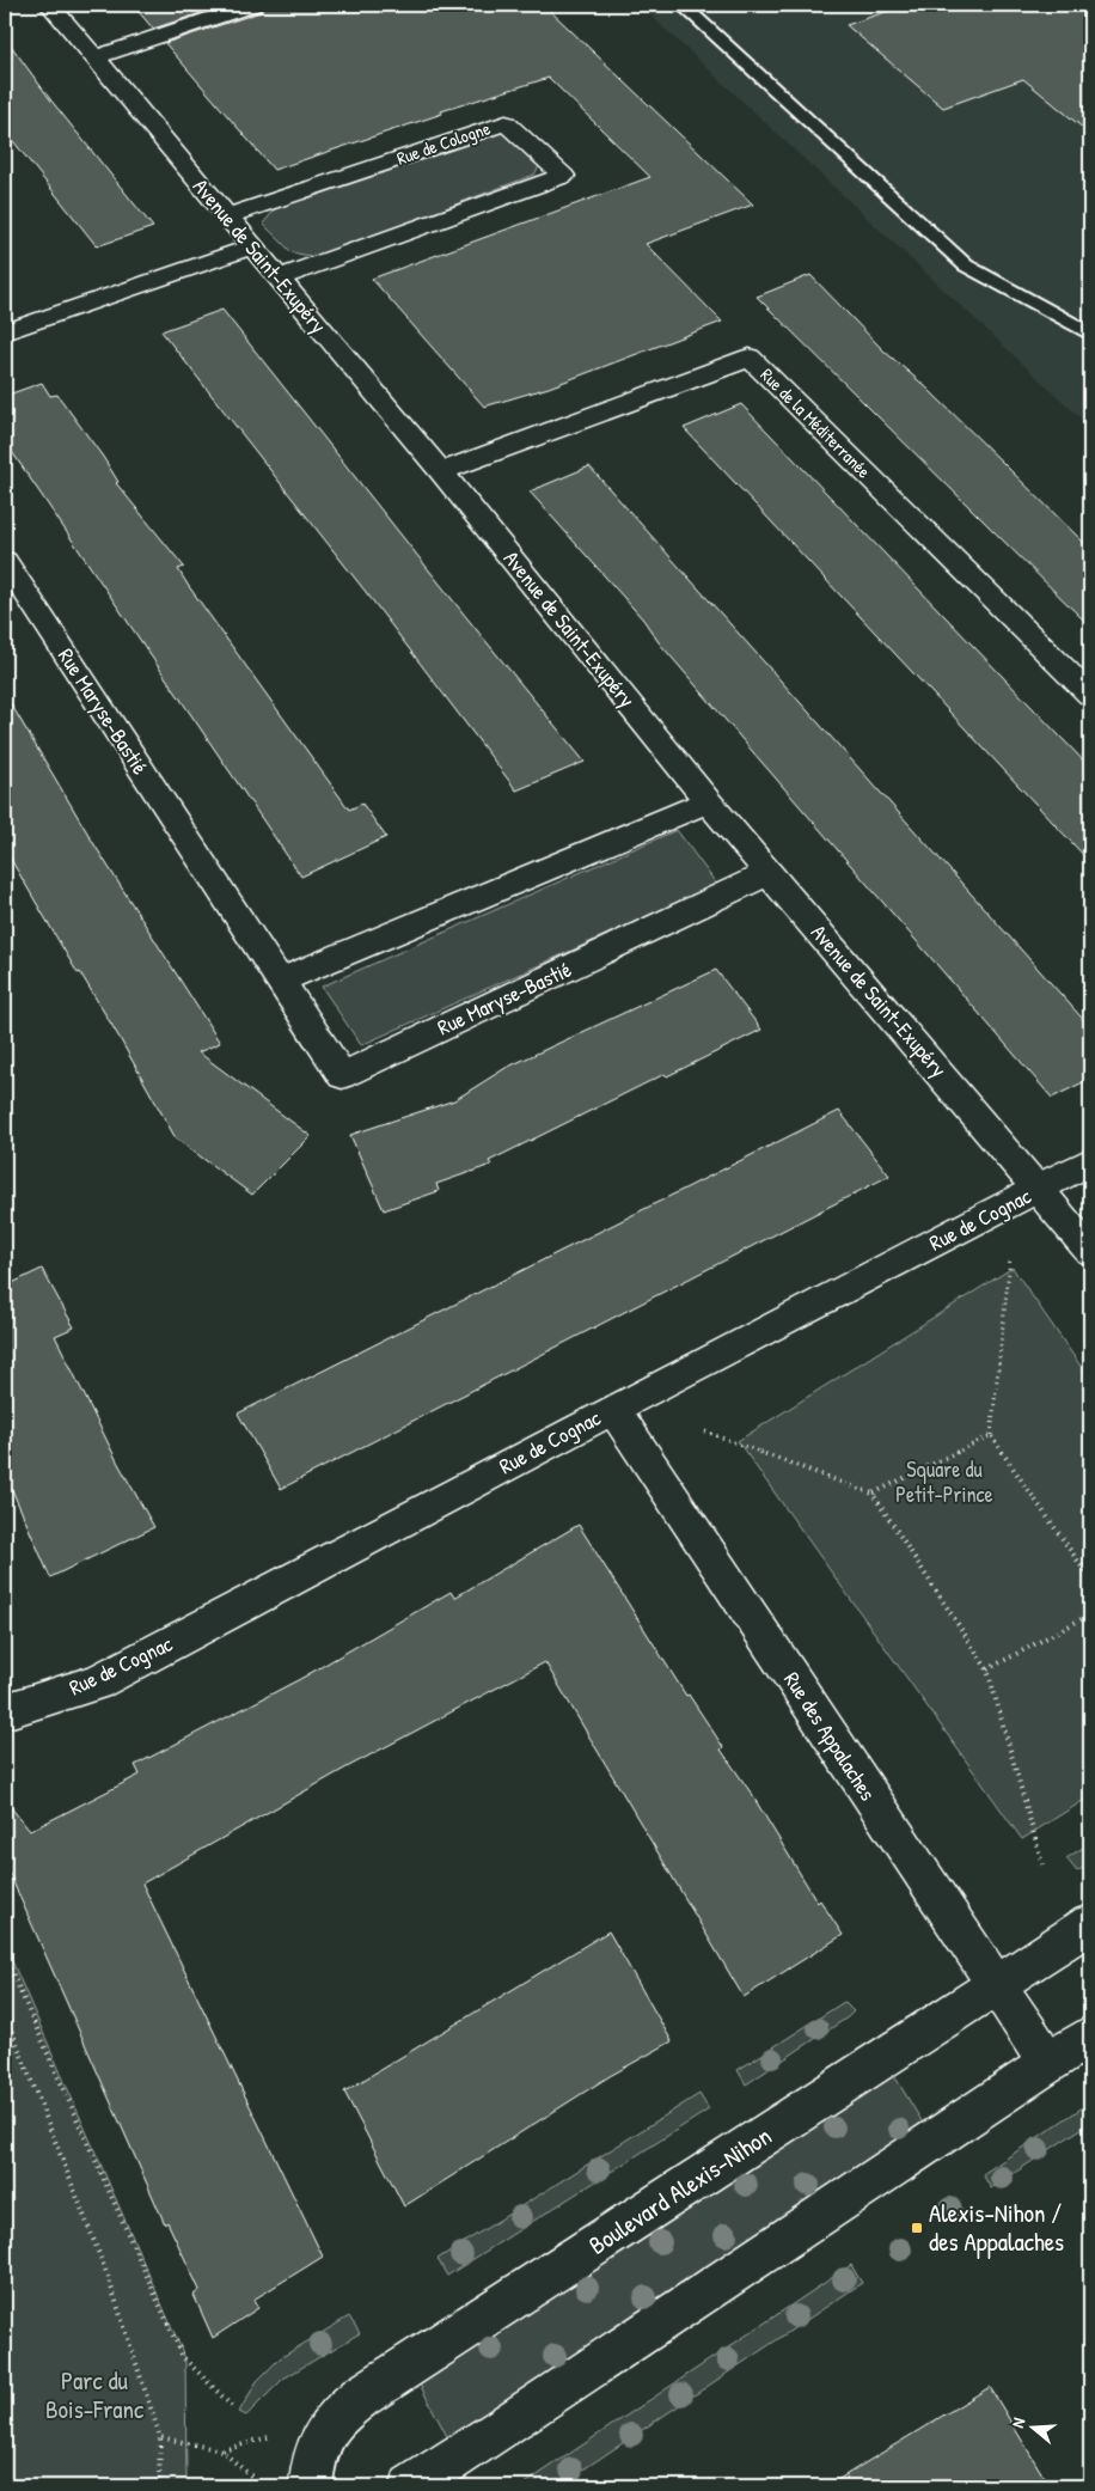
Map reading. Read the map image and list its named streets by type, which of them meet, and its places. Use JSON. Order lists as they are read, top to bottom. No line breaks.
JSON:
{"streets":{"street":["Rue de Cologne","Avenue de Saint-Exupéry","Rue de la Méditerranée","Rue Maryse-Bastié","Rue de Cognac","Rue des Appalaches","Boulevard Alexis-Nihon"]},"crossings":[["Rue de Cologne","Avenue de Saint-Exupéry"],["Avenue de Saint-Exupéry","Rue de la Méditerranée"],["Avenue de Saint-Exupéry","Rue Maryse-Bastié"],["Avenue de Saint-Exupéry","Rue de Cognac"],["Rue de Cognac","Rue des Appalaches"],["Rue des Appalaches","Boulevard Alexis-Nihon"]],"parks":["Square du Petit-Prince","Parc du Bois-Franc"],"places":{"transit":["Alexis-Nihon / des Appalaches"]},"north":"left"}
